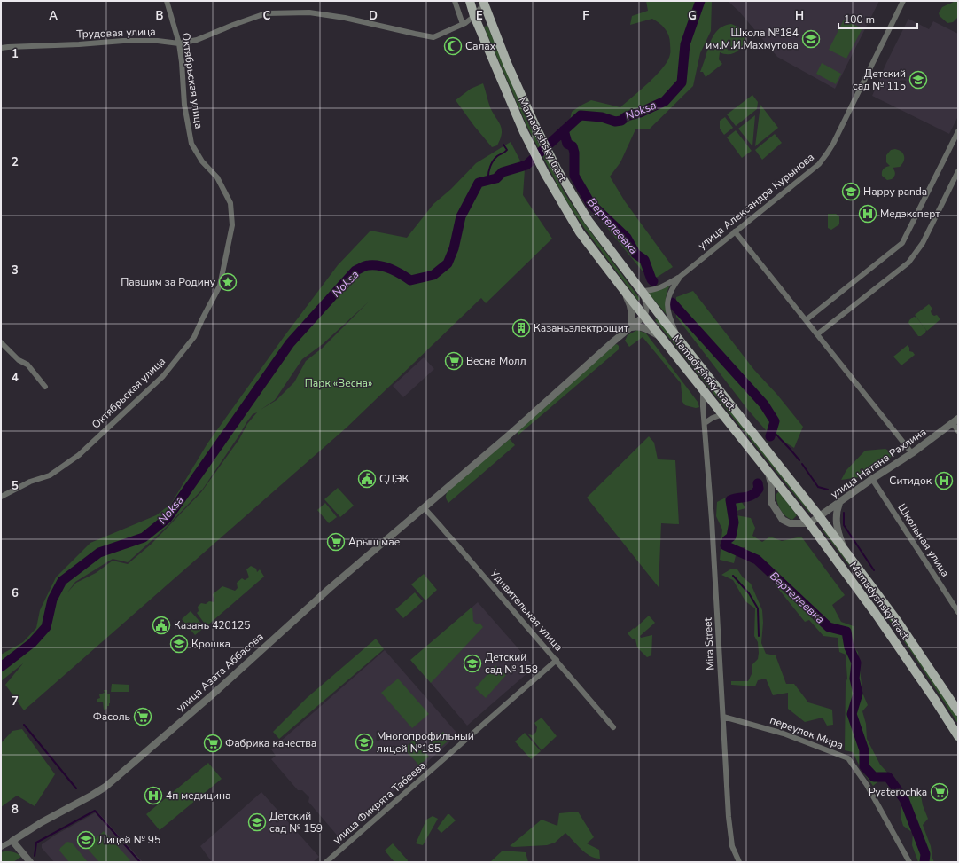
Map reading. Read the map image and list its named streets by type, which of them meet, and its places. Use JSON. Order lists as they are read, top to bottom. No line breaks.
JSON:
{"streets":{"main road":["Mamadyshsky tract"],"street":["Трудовая улица","Октябрьская улица","улица Александра Курынова","улица Натана Рахлина","Школьная улица","Удивительная улица","Mira Street","улица Азата Аббасова","переулок Мира","улица Фикрята Табеева"]},"crossings":[["Трудовая улица","Октябрьская улица"],["Трудовая улица","Mamadyshsky tract"],["Mamadyshsky tract","улица Александра Курынова"],["Mamadyshsky tract","улица Натана Рахлина"],["Mamadyshsky tract","Mira Street"],["Mamadyshsky tract","улица Азата Аббасова"],["улица Натана Рахлина","Школьная улица"],["Удивительная улица","улица Азата Аббасова"],["Удивительная улица","улица Фикрята Табеева"],["Mira Street","переулок Мира"]],"water":["Noksa","Вертелеевка"],"parks":["Парк «Весна»"],"places":{"school or university":["Школа №184 им.М.И.Махмутова","Детский сад № 115","Happy panda","Крошка","Детский сад № 158","Многопрофильный лицей №185","Детский сад № 159","Лицей № 95"],"mosque":["Салах"],"hospital":["Медэксперт","Ситидок","4п медицина"],"place":["Павшим за Родину"],"building":["Казаньэлектрощит"],"supermarket":["Весна Молл","Арыш мае","Фасоль","Фабрика качества","Pyaterochka"],"public building":["СДЭК","Казань 420125"]},"scale_bar":"100 m","grid":{"columns":["A","B","C","D","E","F","G","H"],"rows":["1","2","3","4","5","6","7","8"]}}
